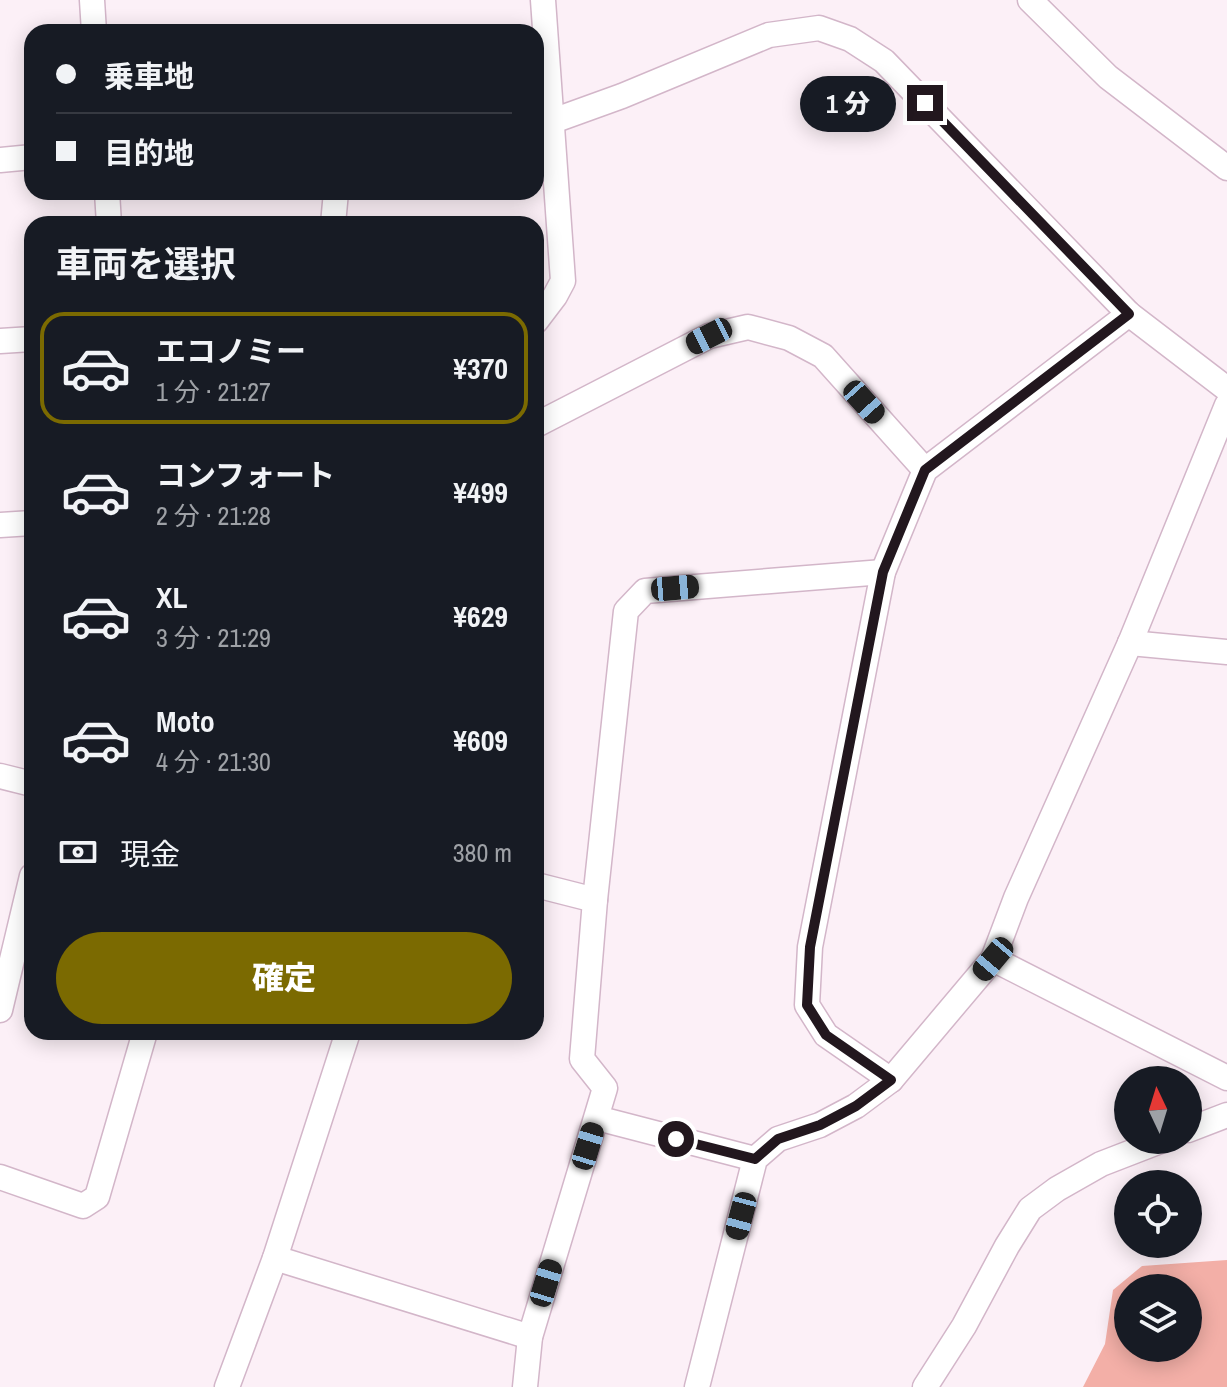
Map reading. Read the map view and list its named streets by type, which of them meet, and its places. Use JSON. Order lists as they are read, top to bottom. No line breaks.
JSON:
{"north":"top","page":{"banner":["乗車地","目的地"],"bubble":"1 分","heading":"車両を選択","list":[{"name":"エコノミー","note":"1 分 · 21:27","value":"¥370"},{"name":"コンフォート","note":"2 分 · 21:28","value":"¥499"},{"name":"XL","note":"3 分 · 21:29","value":"¥629"},{"name":"Moto","note":"4 分 · 21:30","value":"¥609"}],"pay":["現金","380 m"],"buttons":"確定"}}
